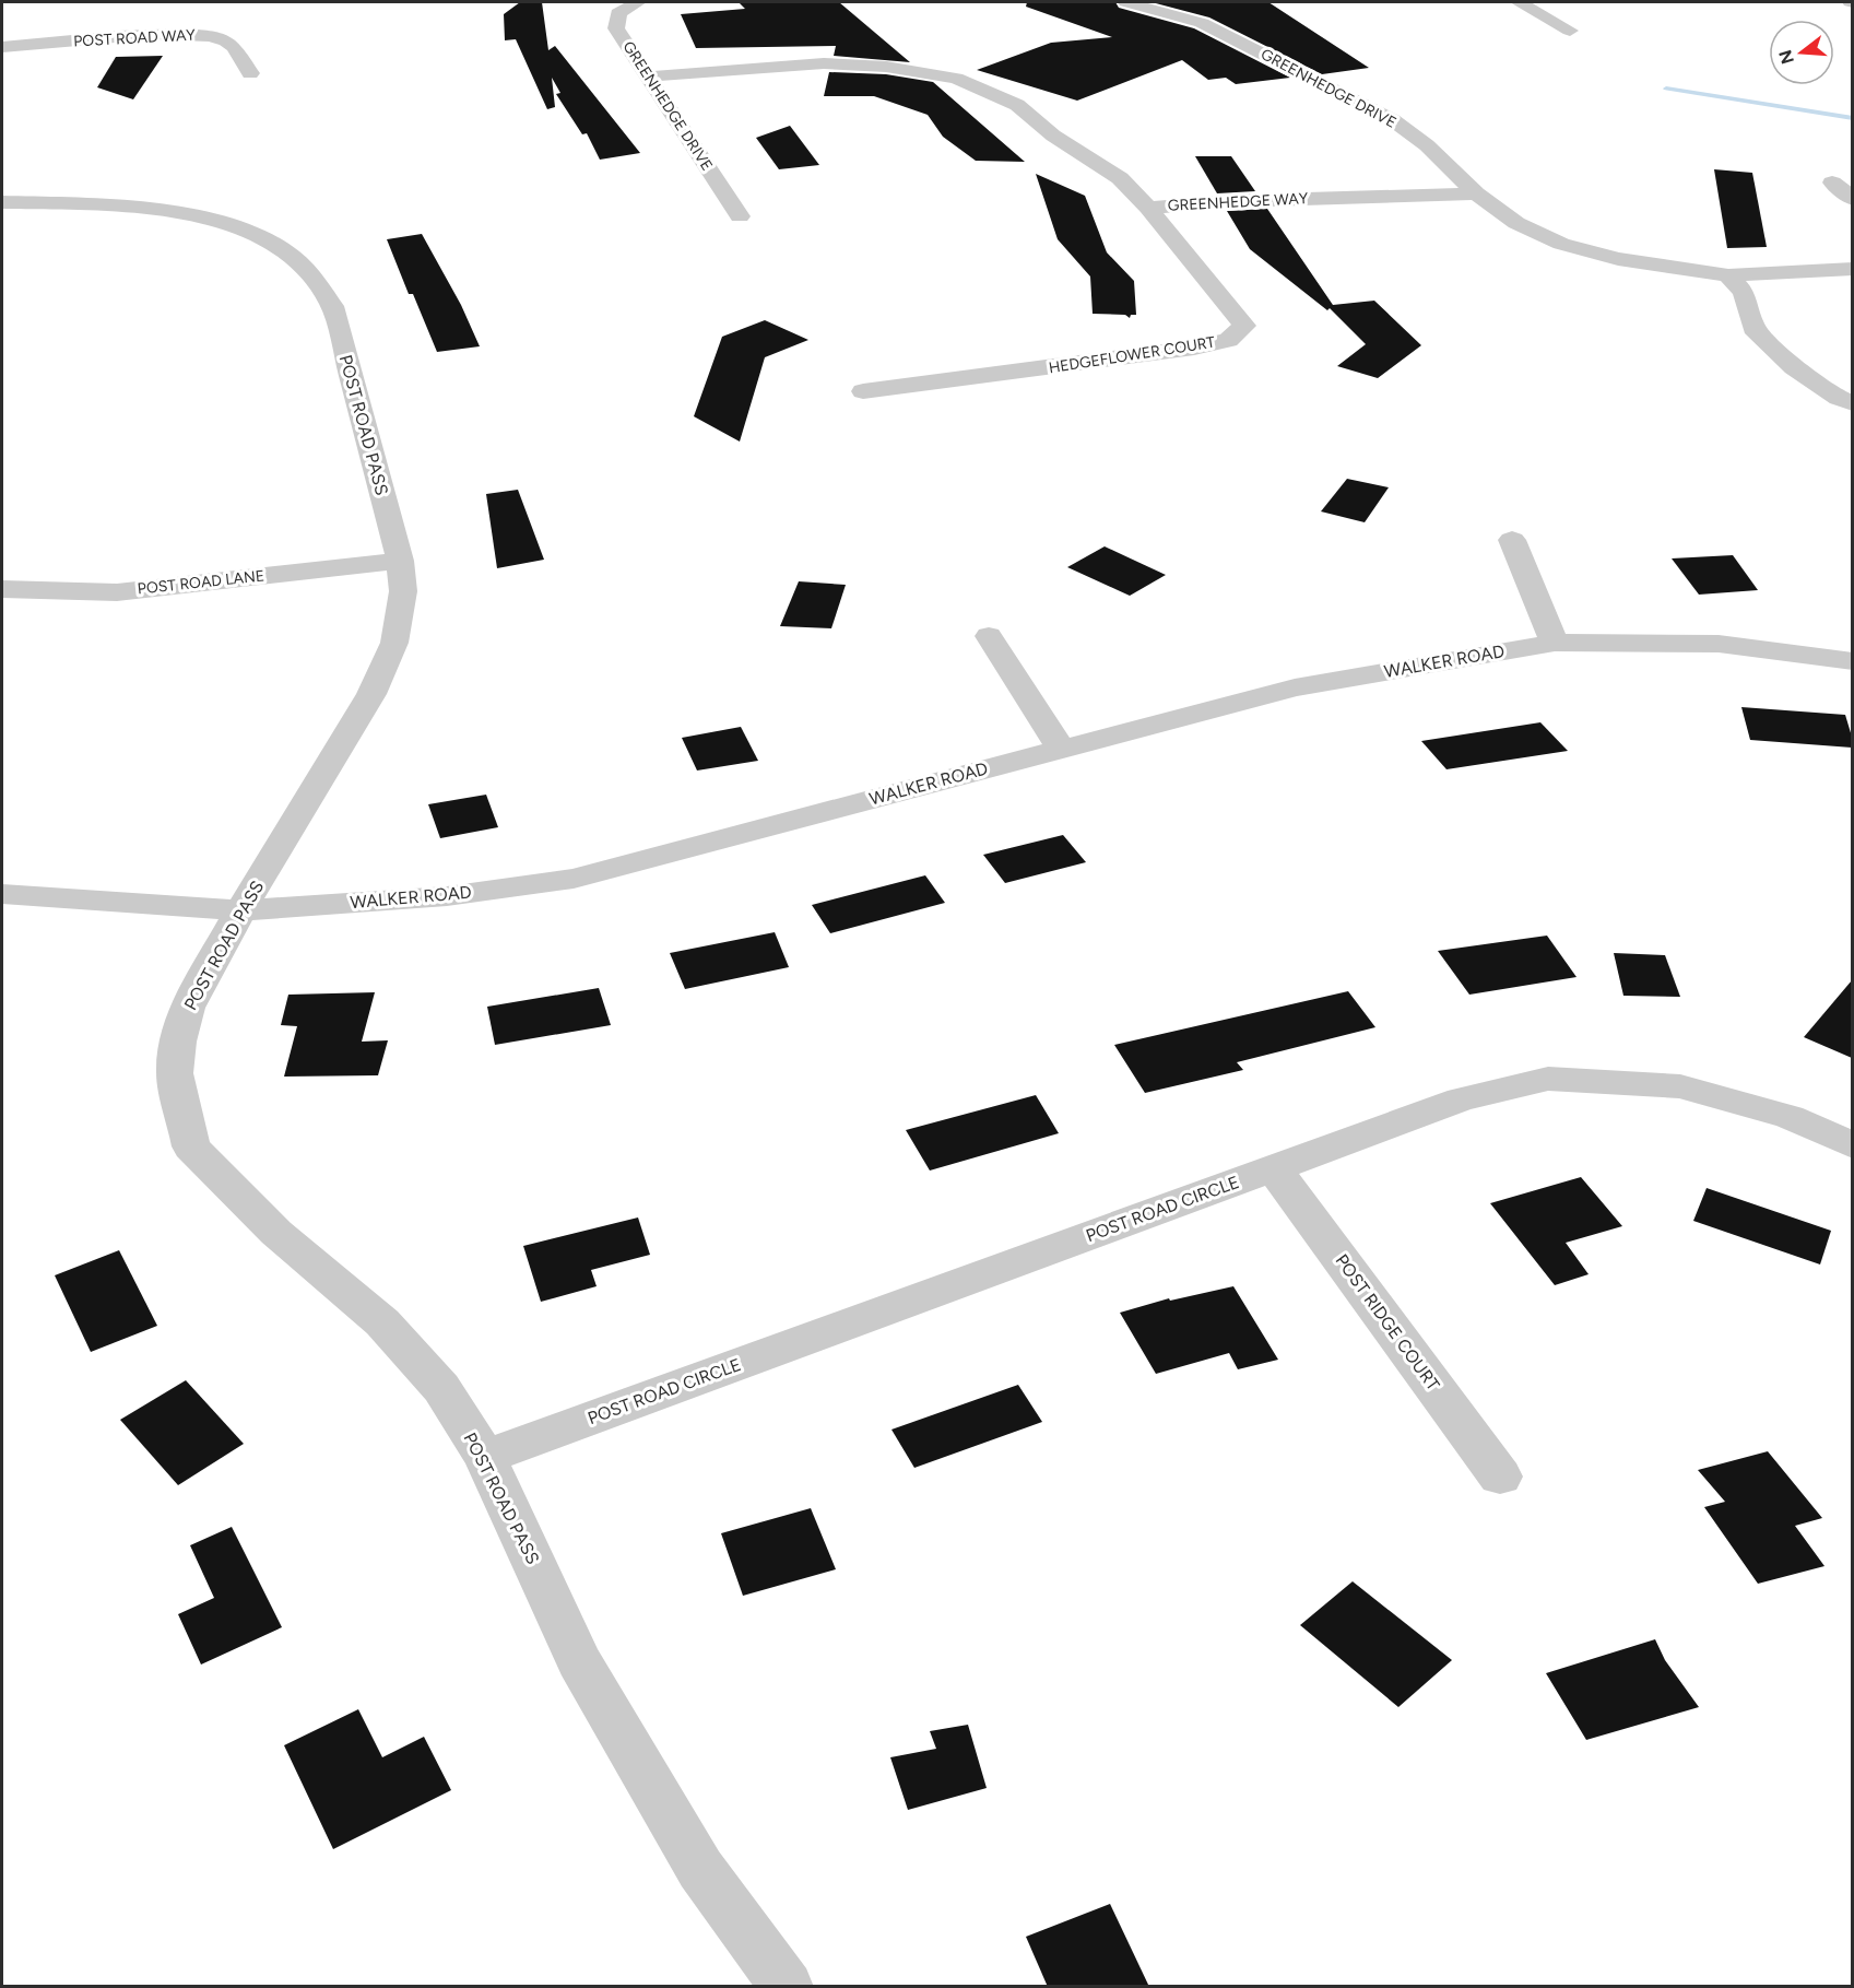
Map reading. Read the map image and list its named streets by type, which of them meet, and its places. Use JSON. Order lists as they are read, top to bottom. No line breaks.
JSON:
{"streets":{"street":["POST ROAD WAY","GREENHEDGE DRIVE","GREENHEDGE WAY","HEDGEFLOWER COURT","POST ROAD PASS","POST ROAD LANE","WALKER ROAD","POST ROAD CIRCLE","POST RIDGE COURT"]},"crossings":[["GREENHEDGE DRIVE","GREENHEDGE WAY"],["GREENHEDGE WAY","HEDGEFLOWER COURT"],["POST ROAD PASS","POST ROAD LANE"],["POST ROAD PASS","WALKER ROAD"],["POST ROAD PASS","POST ROAD CIRCLE"],["POST ROAD CIRCLE","POST RIDGE COURT"]],"north":"left"}
